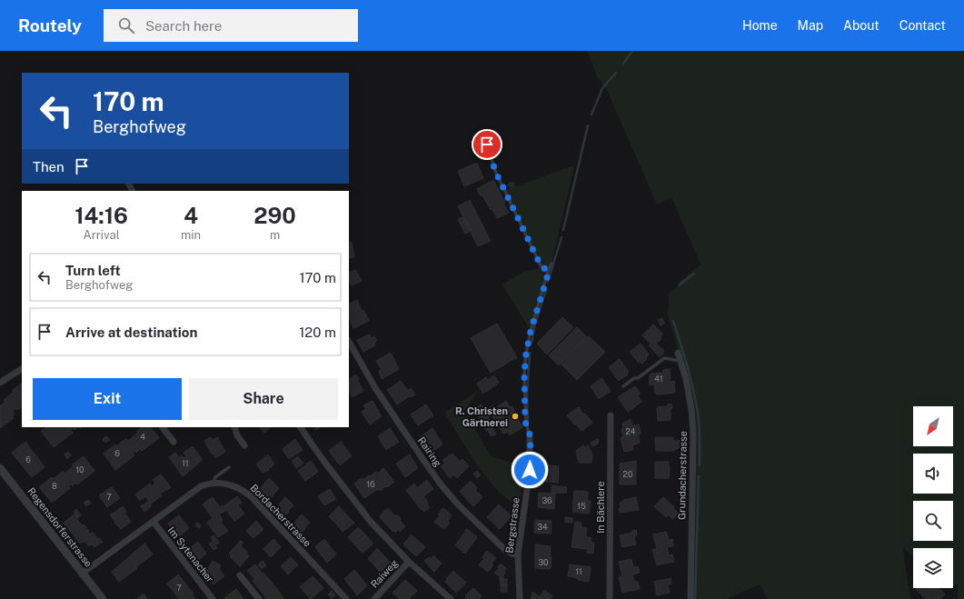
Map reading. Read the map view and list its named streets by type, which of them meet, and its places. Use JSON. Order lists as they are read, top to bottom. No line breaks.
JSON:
{"streets":{"street":["Rairing","Grundacherstrasse","In Bächlere","Bordacherstrasse","Bergstrasse","Regensdorferstrasse","Im Sytenacher","Raiweg"]},"crossings":[["Rairing","Bergstrasse"],["Bordacherstrasse","Regensdorferstrasse"],["Bordacherstrasse","Im Sytenacher"]],"places":["R. Christen Gärtnerei"],"house_numbers":["41","24","4","6","6","11","10","20","16","8","7","36","15","34","30","11","7"],"north":"bottom left","page":{"header":"Routely","search":"Search here","nav":["Home","Map","About","Contact"],"turn":["170 m","Berghofweg"],"then":"Then","eta":["14:16","Arrival","4","min","290","m"],"list":[{"name":"Turn left","note":"Berghofweg","value":"170 m"},{"name":"Arrive at destination","value":"120 m"}],"buttons":["Exit","Share"]}}
